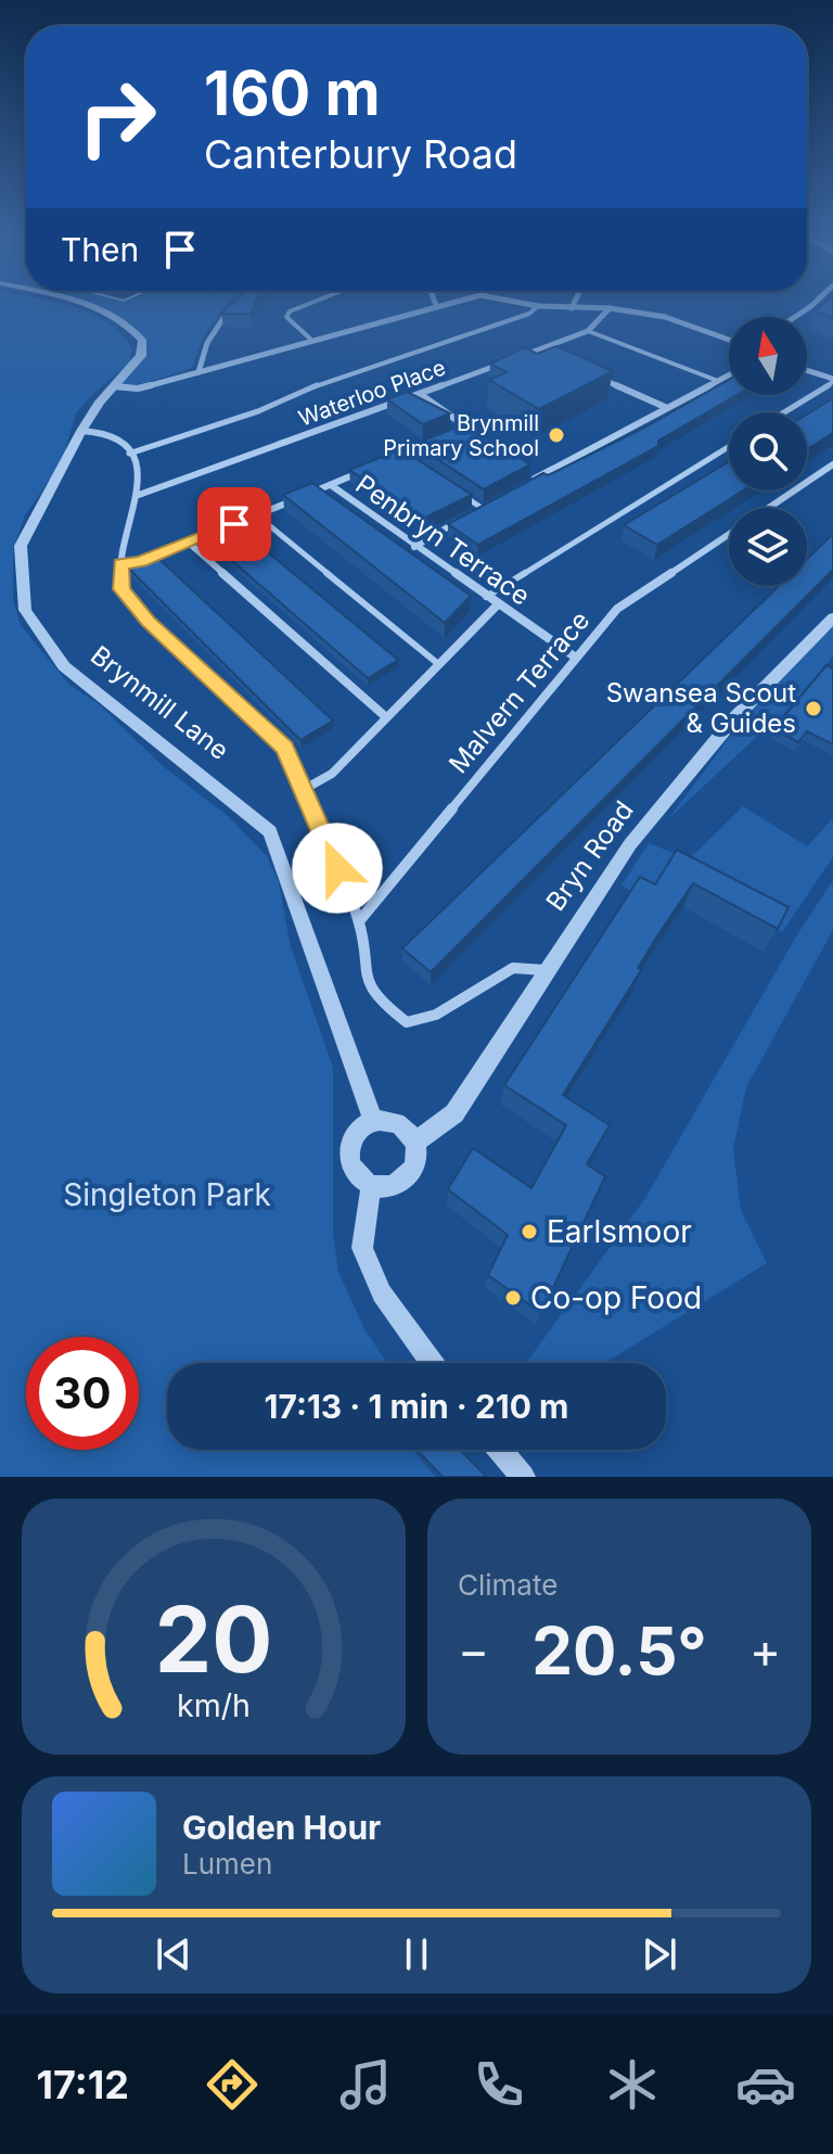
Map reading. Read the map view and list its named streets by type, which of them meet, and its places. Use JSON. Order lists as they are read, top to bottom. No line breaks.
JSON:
{"streets":{"street":["Waterloo Place","Penbryn Terrace","Malvern Terrace","Brynmill Lane","Bryn Road"]},"crossings":[["Penbryn Terrace","Malvern Terrace"],["Brynmill Lane","Bryn Road"]],"parks":["Singleton Park"],"places":["Brynmill Primary School","Swansea Scout & Guides","Earlsmoor","Co-op Food"],"north":"top","page":{"turn":["160 m","Canterbury Road"],"then":"Then","limit":"30","trip":"17:13 · 1 min · 210 m","tile":"Climate","heat":["−","20.5°","+"],"song":["Golden Hour","Lumen"],"tabs":"17:12","gauge":["20","km/h"]}}
